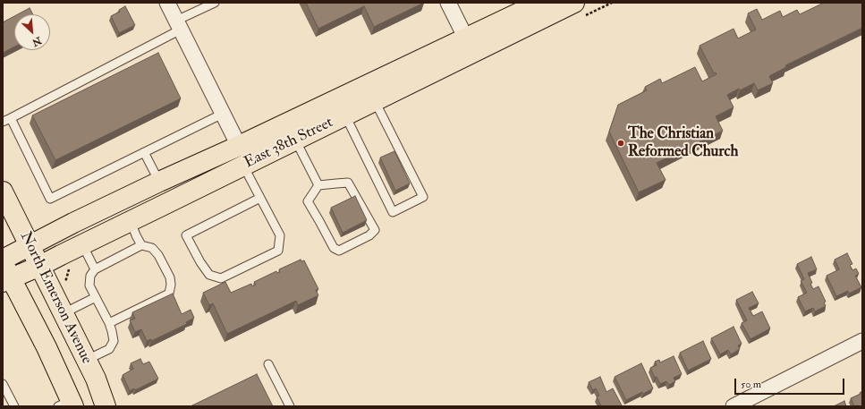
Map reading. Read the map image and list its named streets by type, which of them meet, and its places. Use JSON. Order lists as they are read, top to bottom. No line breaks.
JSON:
{"streets":{"main road":["East 38th Street","North Emerson Avenue"]},"crossings":[["East 38th Street","North Emerson Avenue"]],"places":["The Christian Reformed Church"],"scale_bar":"50 m","north":"bottom right"}
